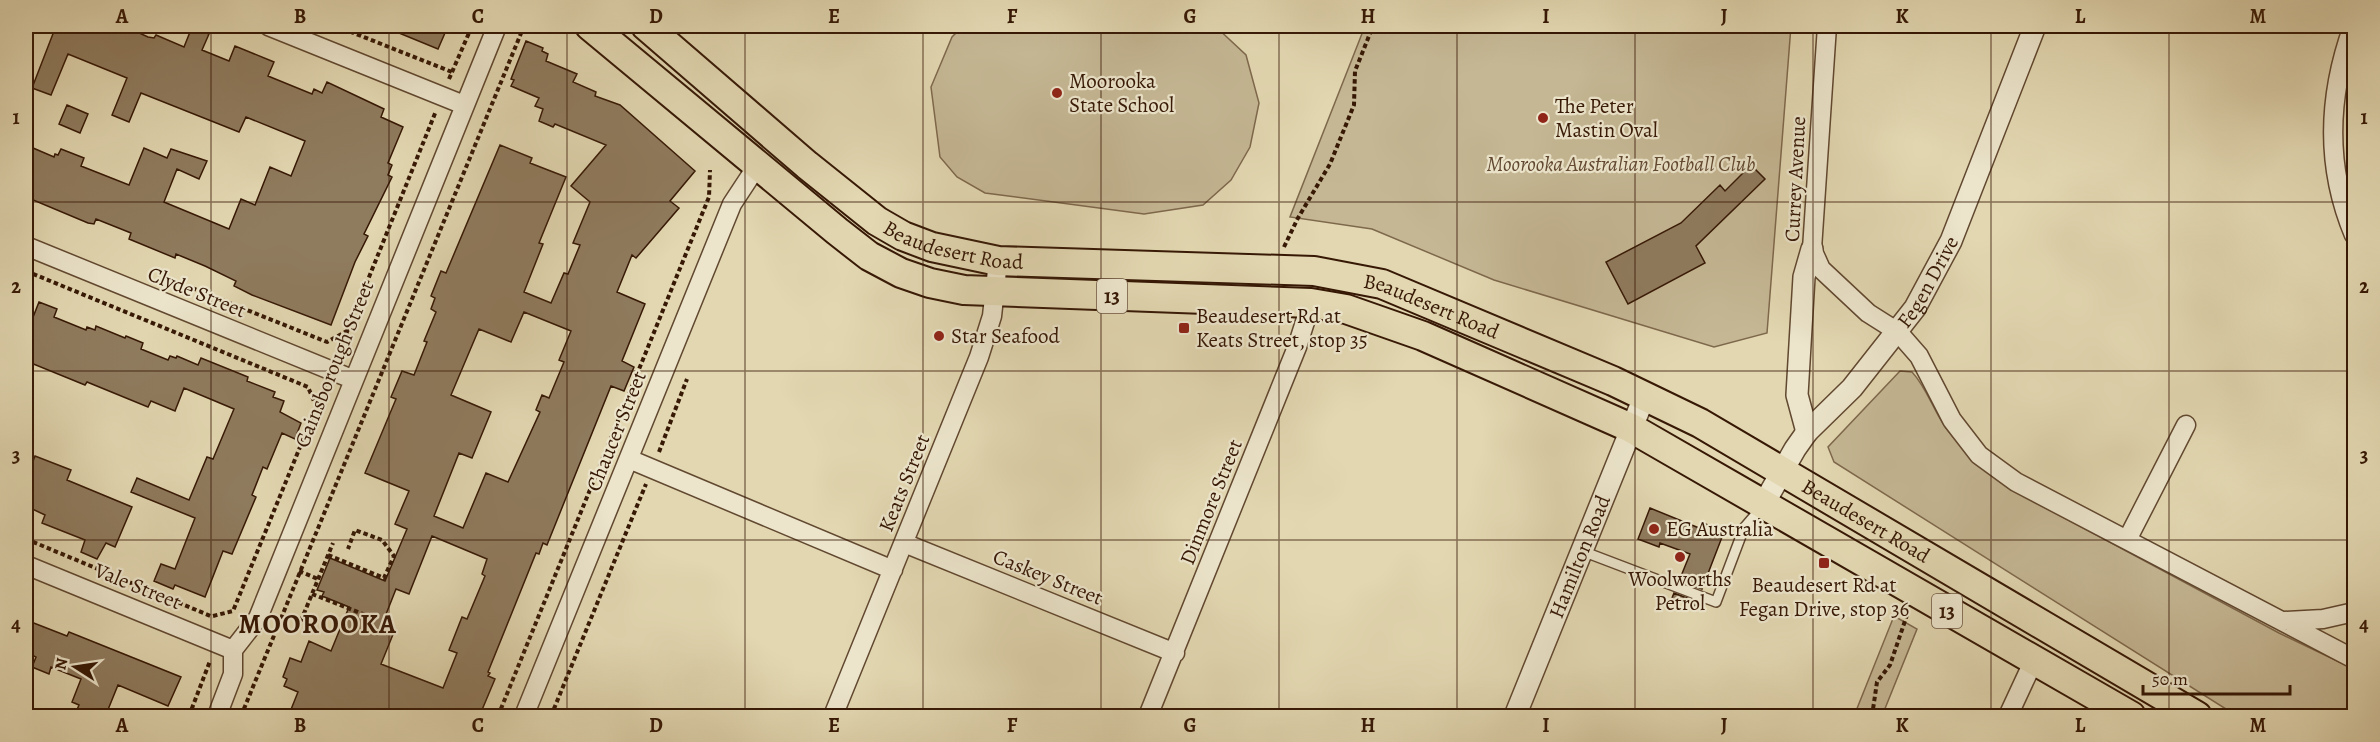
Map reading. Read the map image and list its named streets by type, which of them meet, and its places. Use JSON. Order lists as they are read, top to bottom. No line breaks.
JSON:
{"streets":{"highway":["Beaudesert Road","13"],"street":["Currey Avenue","Fegen Drive","Clyde Street","Gainsborough Street","Chaucer Street","Keats Street","Dinmore Street","Hamilton Road","Caskey Street","Vale Street"]},"crossings":[["Currey Avenue","Fegen Drive"],["Beaudesert Road","Fegen Drive"],["Beaudesert Road","Chaucer Street"],["Beaudesert Road","Keats Street"],["Beaudesert Road","Dinmore Street"],["Beaudesert Road","Hamilton Road"],["Clyde Street","Gainsborough Street"],["Gainsborough Street","Vale Street"],["Keats Street","Caskey Street"],["Dinmore Street","Caskey Street"]],"districts":["MOOROOKA"],"parks":["Moorooka Australian Football Club"],"places":{"other":["Moorooka State School","The Peter Mastin Oval","Star Seafood","EG Australia","Woolworths Petrol"],"transit":["Beaudesert Rd at Keats Street, stop 35","Beaudesert Rd at Fegan Drive, stop 36"]},"scale_bar":"50 m","north":"left","grid":{"columns":["A","B","C","D","E","F","G","H","I","J","K","L","M"],"rows":["1","2","3","4"]}}
